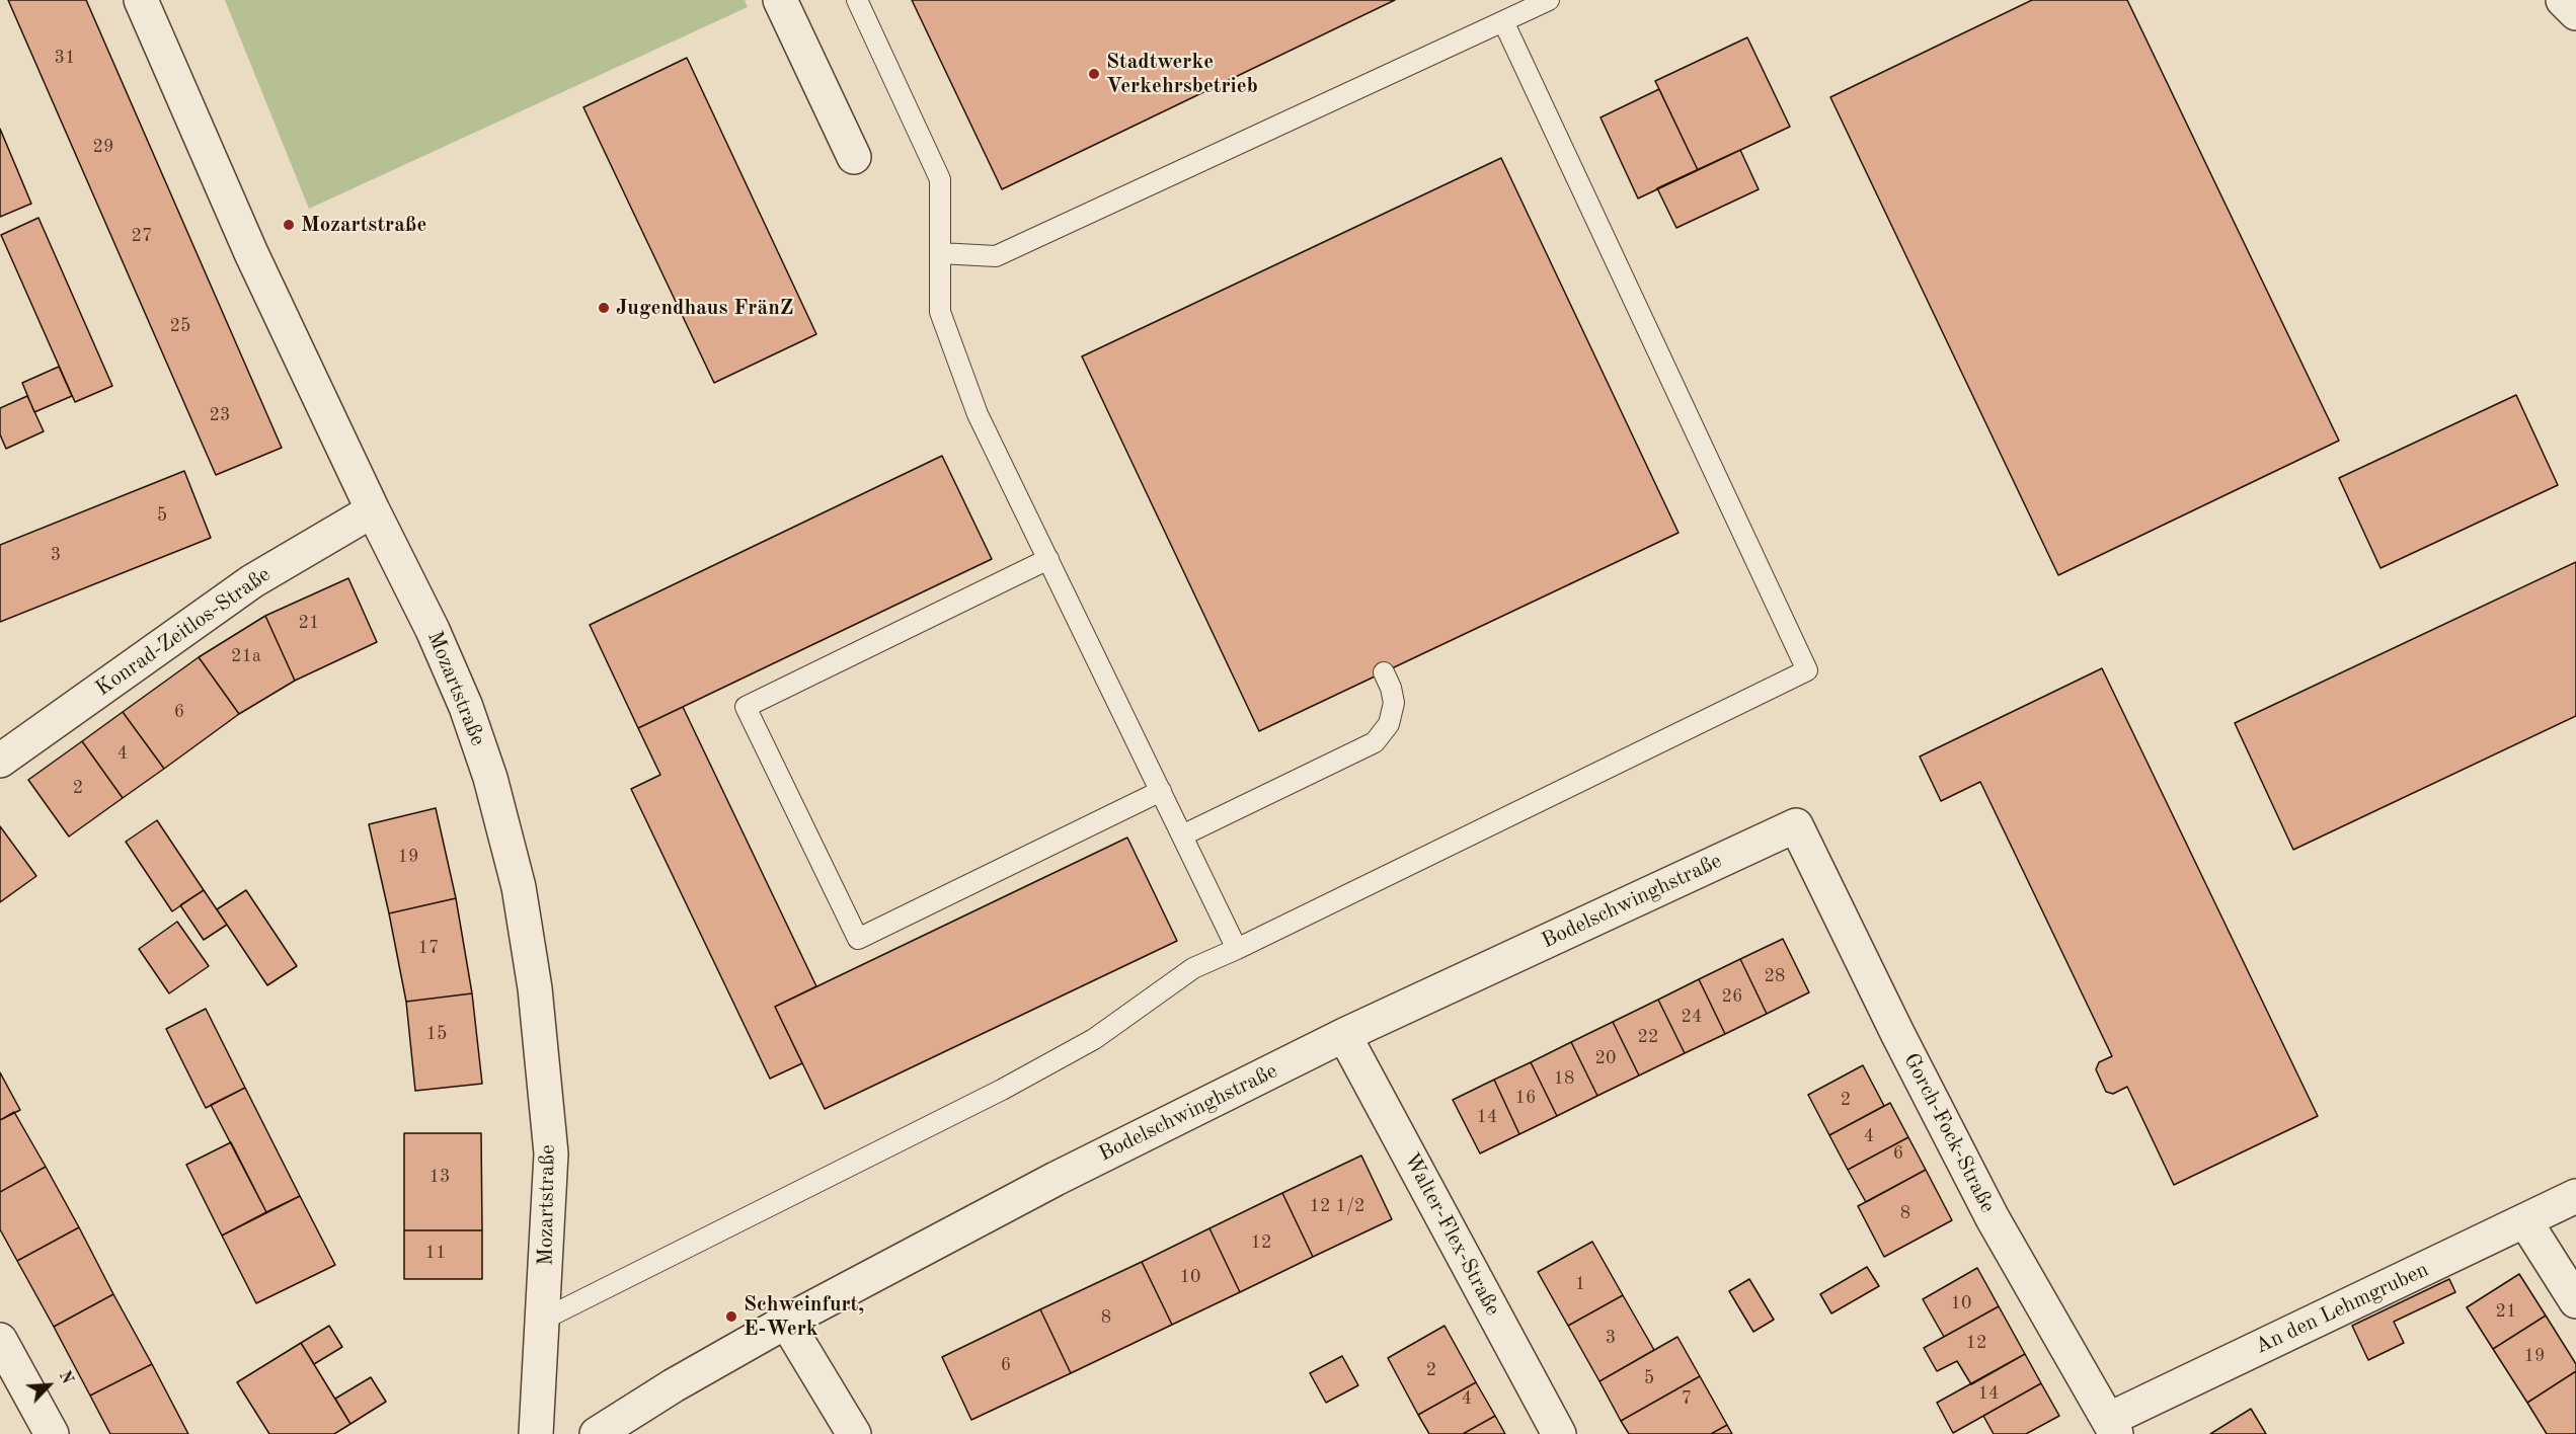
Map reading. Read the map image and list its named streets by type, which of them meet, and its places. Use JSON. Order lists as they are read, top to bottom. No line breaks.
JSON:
{"streets":{"street":["Konrad-Zeitlos-Straße","Mozartstraße","Bodelschwinghstraße","Gorch-Fock-Straße","Walter-Flex-Straße","An den Lehmgruben"]},"crossings":[["Konrad-Zeitlos-Straße","Mozartstraße"],["Bodelschwinghstraße","Gorch-Fock-Straße"],["Bodelschwinghstraße","Walter-Flex-Straße"],["Gorch-Fock-Straße","An den Lehmgruben"]],"places":["Stadtwerke Verkehrsbetrieb","Mozartstraße","Jugendhaus FränZ","Schweinfurt, E-Werk"],"house_numbers":["31","29","27","25","23","5","3","21","21a","6","4","2","19","17","28","26","24","15","22","20","18","16","2","14","4","6","13","12 1/2","8","12","11","10","1","10","21","8","3","12","19","6","2","5","14","4","7"],"north":"top right"}
